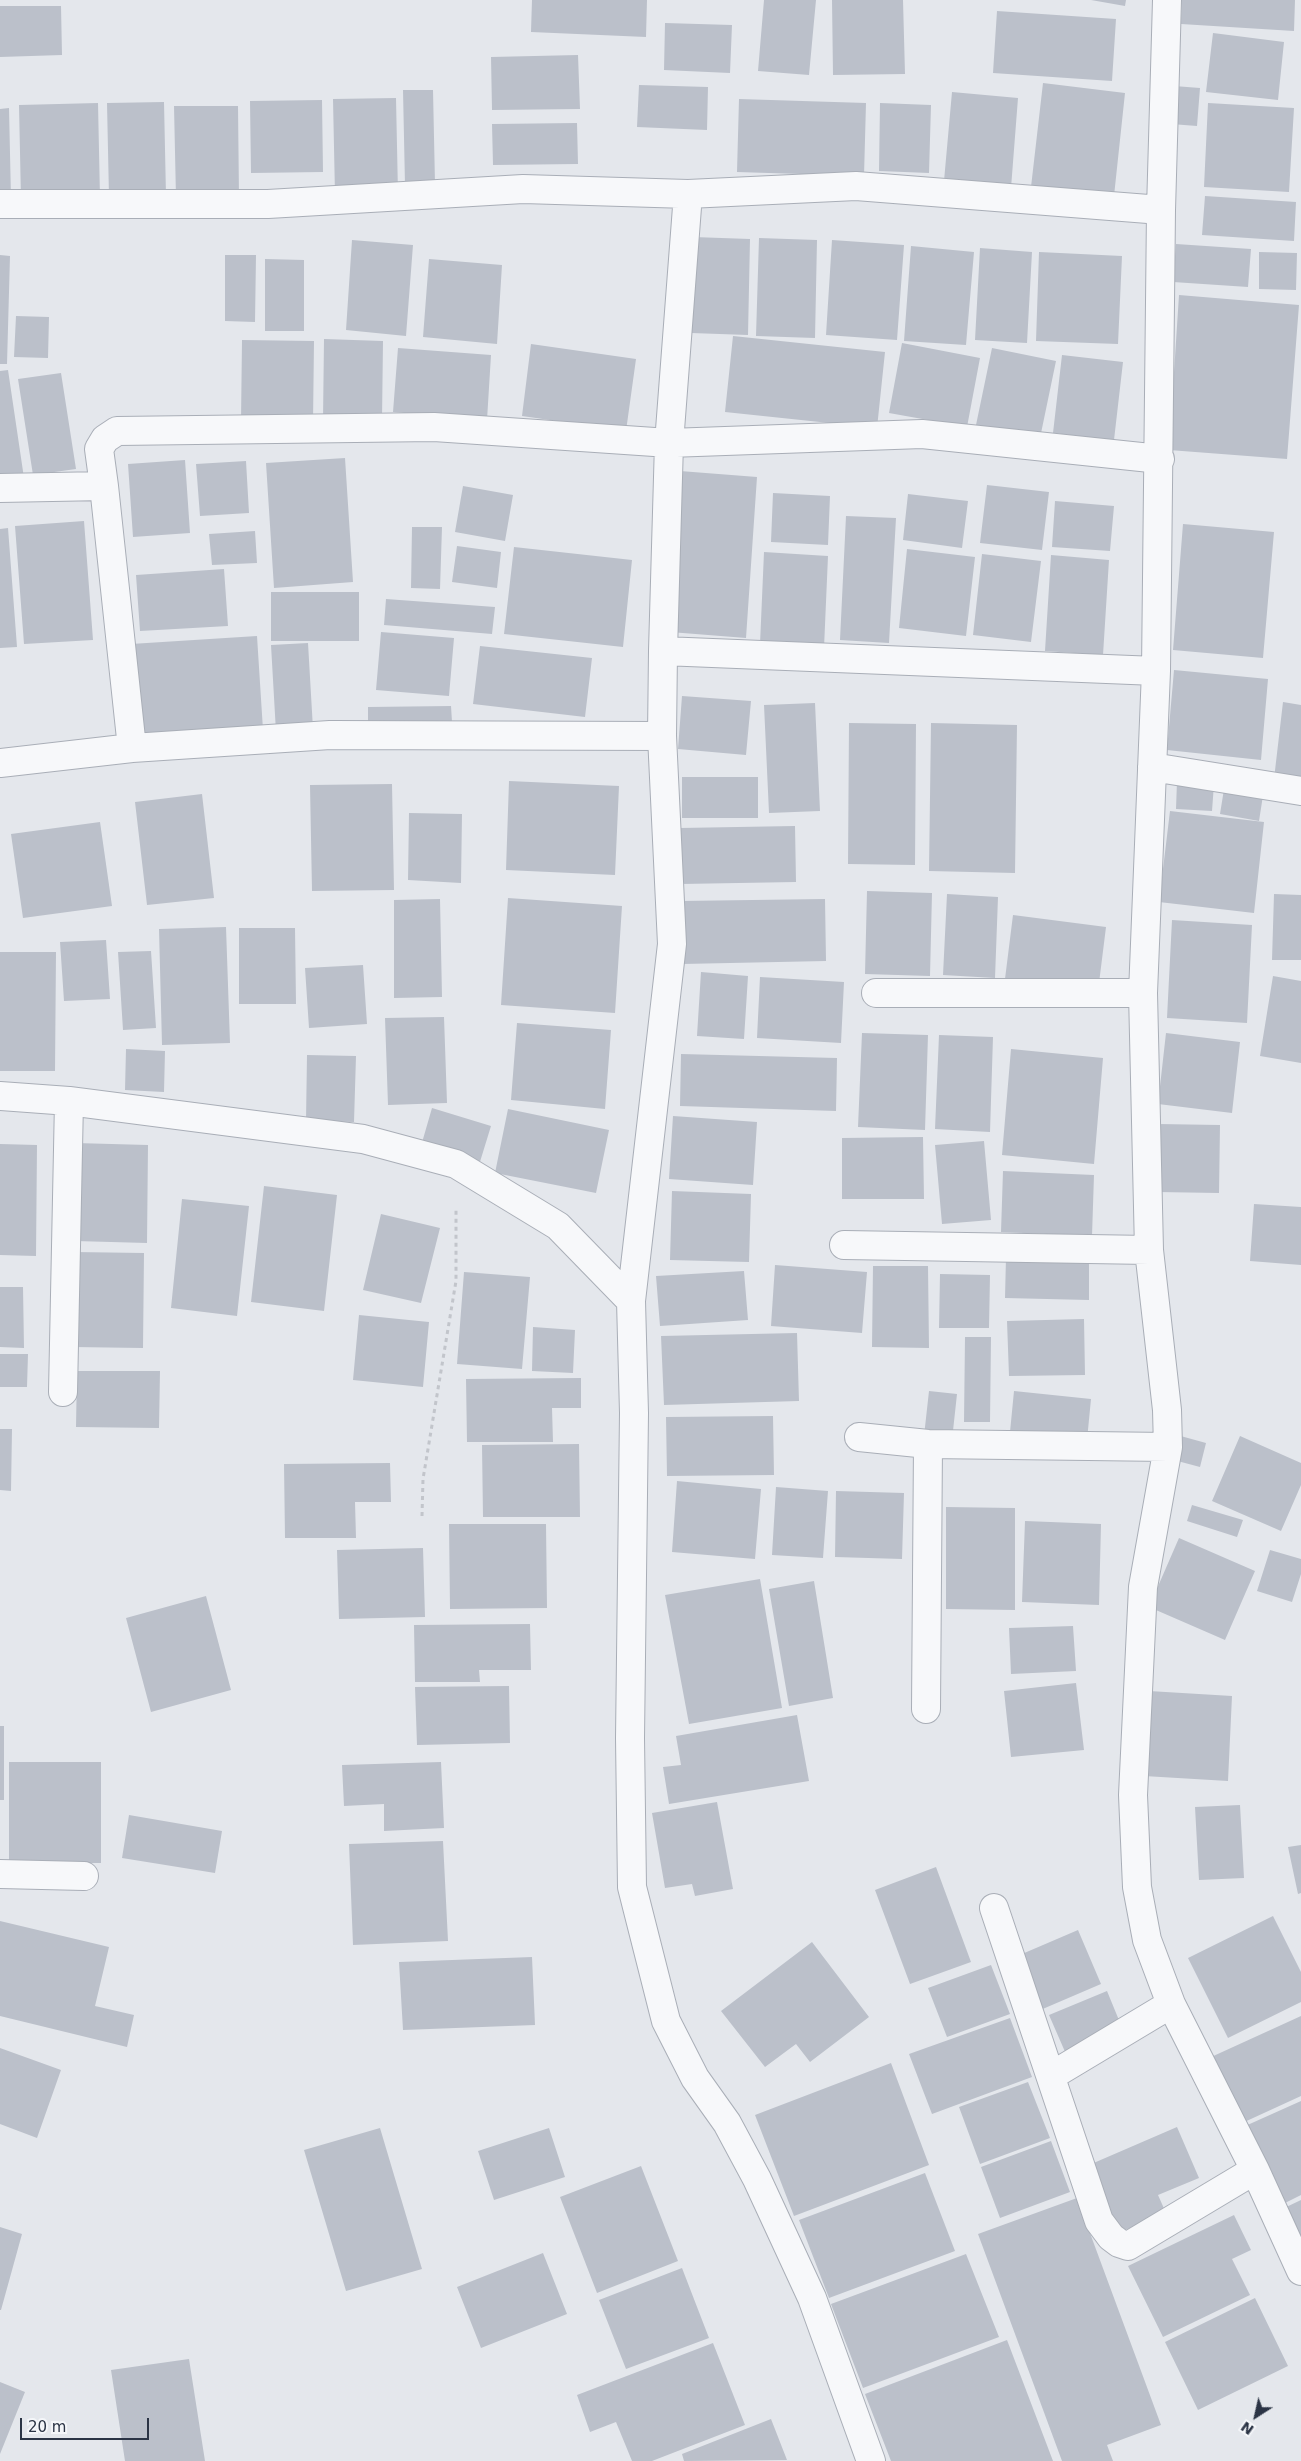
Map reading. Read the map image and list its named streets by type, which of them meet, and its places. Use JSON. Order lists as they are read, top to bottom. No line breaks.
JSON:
{"scale_bar":"20 m","north":"bottom left"}
